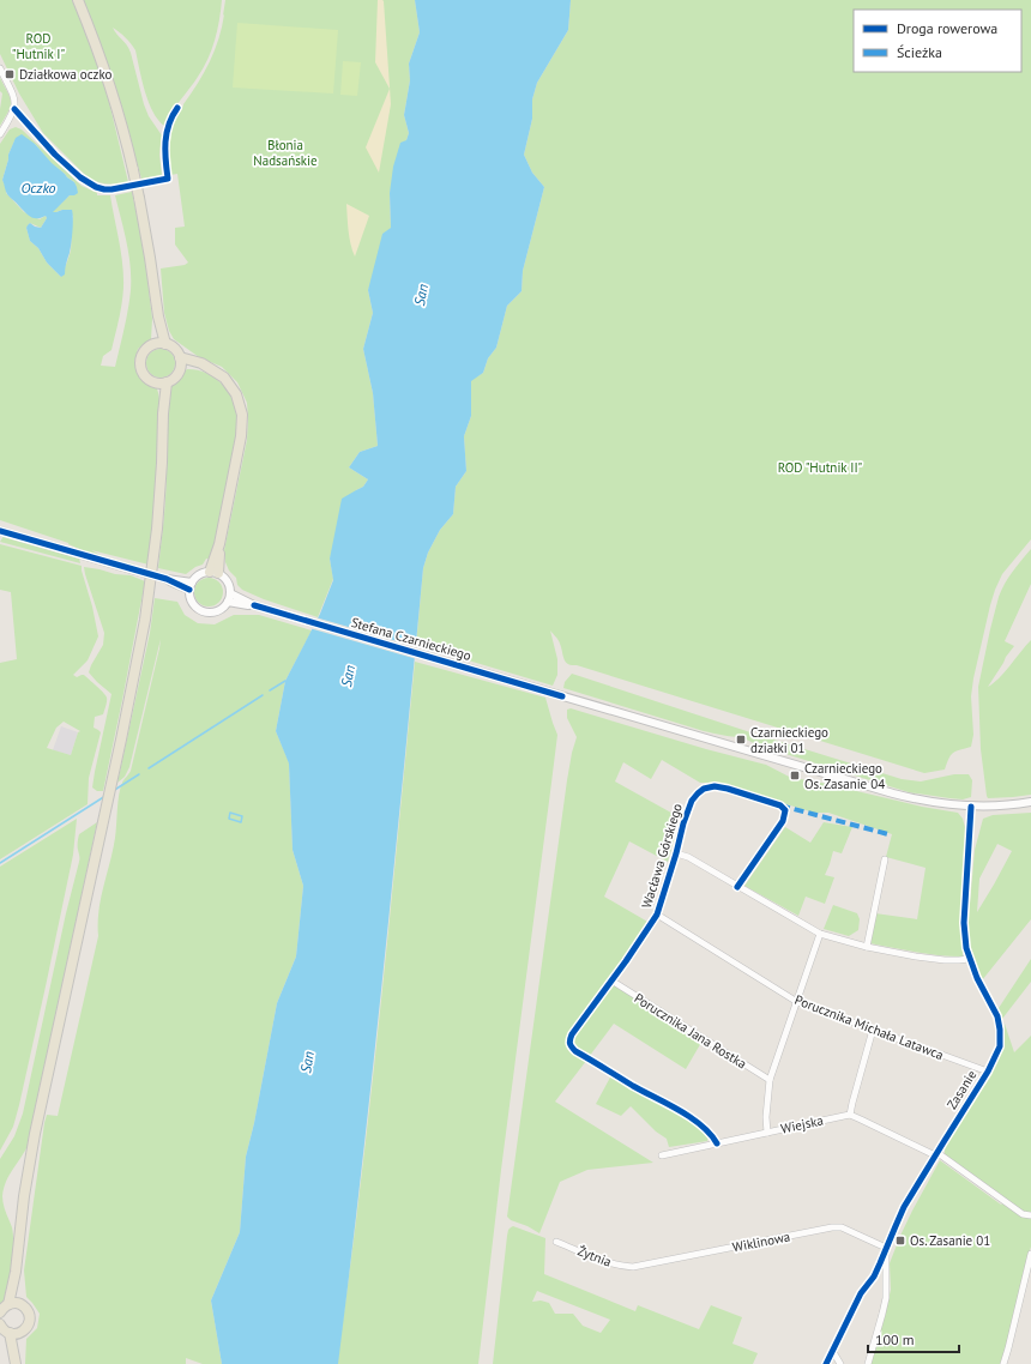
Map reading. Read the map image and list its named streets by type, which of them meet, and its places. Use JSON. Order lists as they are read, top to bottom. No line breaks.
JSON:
{"streets":{"street":["Stefana Czarnieckiego","Wacława Górskiego","Porucznika Michała Latawca","Porucznika Jana Rostka","Zasanie","Wiejska","Wiklinowa","Żytnia"]},"crossings":[["Stefana Czarnieckiego","Zasanie"],["Wacława Górskiego","Porucznika Michała Latawca"],["Wacława Górskiego","Porucznika Jana Rostka"],["Wacława Górskiego","Wiejska"],["Porucznika Michała Latawca","Zasanie"],["Zasanie","Wiklinowa"],["Wiklinowa","Żytnia"]],"water":["Oczko","San"],"parks":["ROD \"Hutnik I\"","Błonia Nadsańskie","ROD \"Hutnik II\""],"places":{"transit":["Działkowa oczko","Czarnieckiego działki 01","Czarnieckiego Os. Zasanie 04","Os. Zasanie 01"]},"legend":["Droga rowerowa","Ścieżka"],"scale_bar":"100 m"}
